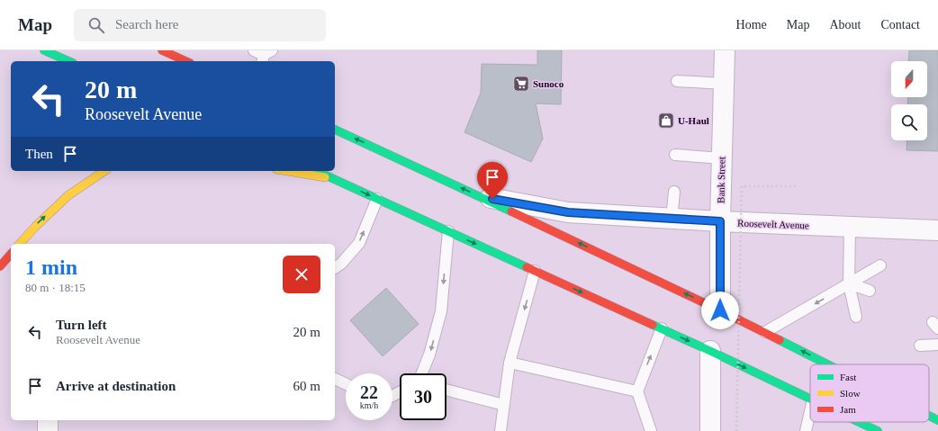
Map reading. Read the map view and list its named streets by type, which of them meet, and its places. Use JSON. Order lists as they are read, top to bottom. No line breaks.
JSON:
{"streets":{"street":["Bank Street","Roosevelt Avenue"]},"crossings":[["Bank Street","Roosevelt Avenue"]],"places":{"supermarket":["Sunoco"],"shop":["U-Haul"]},"legend":["Fast","Slow","Jam"],"north":"bottom","page":{"header":"Map","search":"Search here","nav":["Home","Map","About","Contact"],"turn":["20 m","Roosevelt Avenue"],"then":"Then","heading":["1 min","80 m · 18:15"],"list":[{"name":"Turn left","note":"Roosevelt Avenue","value":"20 m"},{"name":"Arrive at destination","value":"60 m"}],"speed":"22 km/h","limit":"30"}}
